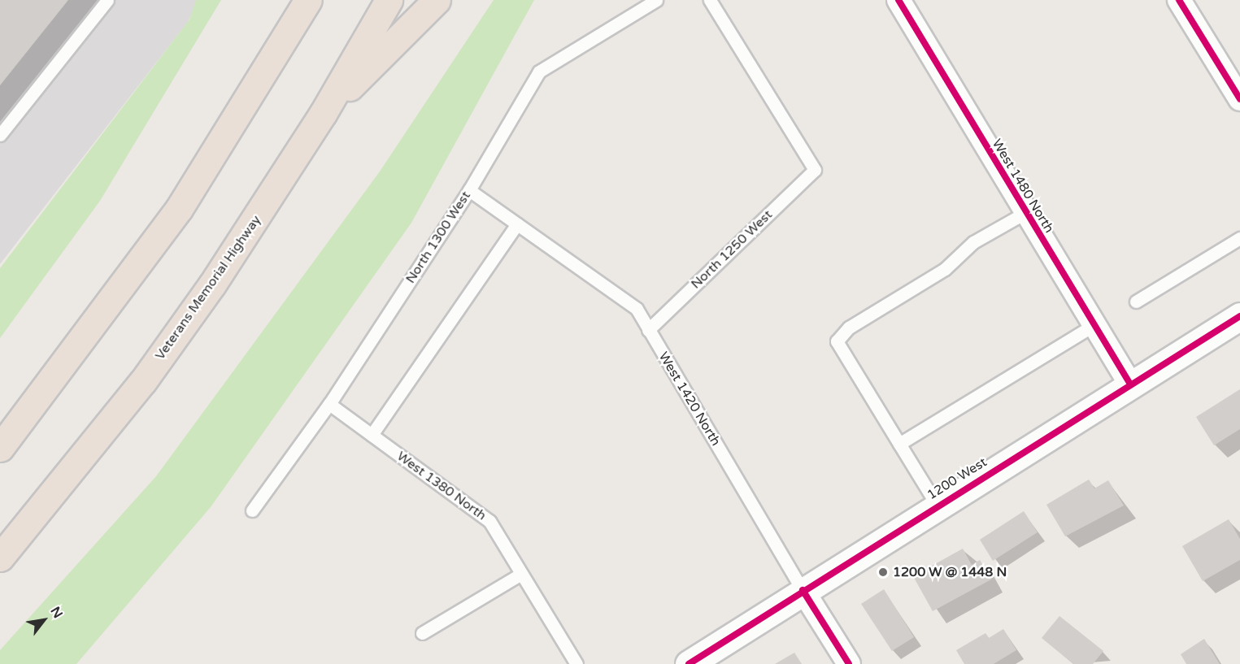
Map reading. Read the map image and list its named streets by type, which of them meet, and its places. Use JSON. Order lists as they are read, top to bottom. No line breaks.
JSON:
{"streets":{"highway":["Veterans Memorial Highway"],"street":["West 1480 North","West 1420 North","1200 West"],"lane":["North 1300 West","North 1250 West","West 1380 North"]},"crossings":[["West 1480 North","1200 West"],["North 1300 West","West 1420 North"],["North 1300 West","West 1380 North"],["North 1250 West","West 1420 North"],["West 1420 North","1200 West"]],"places":["1200 W @ 1448 N"],"north":"top right"}
